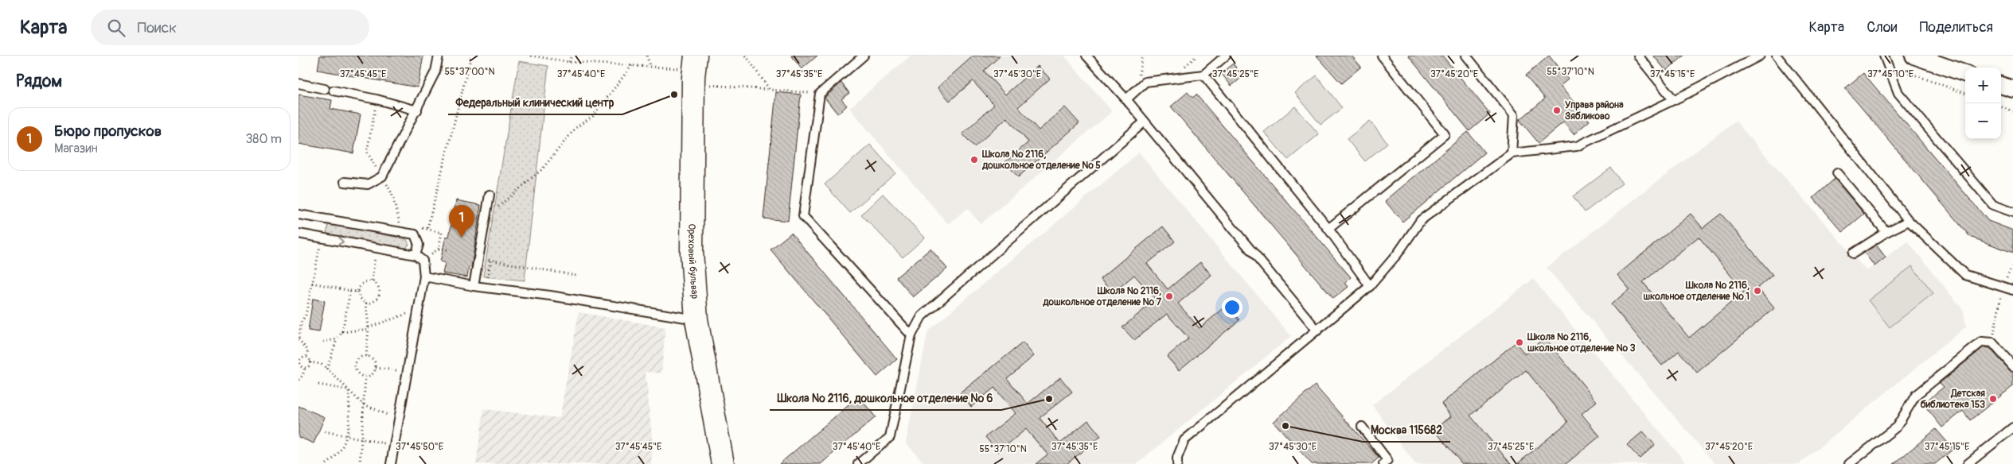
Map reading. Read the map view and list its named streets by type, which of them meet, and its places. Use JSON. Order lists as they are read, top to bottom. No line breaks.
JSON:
{"streets":{"street":["Ореховый бульвар"]},"places":["Федеральный клинический центр","Управа района Зябликово","Школа № 2116, дошкольное отделение № 5","Школа № 2116, школьное отделение № 1","Школа № 2116, дошкольное отделение № 7","Школа № 2116, школьное отделение № 3","Школа № 2116, дошкольное отделение № 6","Детская библиотека 153","Москва 115682"],"page":{"header":"Карта","search":"Поиск","nav":["Карта","Слои","Поделиться"],"heading":"Рядом","map_buttons":["+","−"],"list":[{"mark":"1","name":"Бюро пропусков","note":"Магазин","value":"380 m"}],"pins":"1"},"coordinates":["55°37'00\"N","55°37'10\"N","37°45'45\"E","37°45'40\"E","37°45'25\"E","37°45'20\"E","37°45'15\"E","37°45'35\"E","37°45'30\"E","37°45'10\"E","37°45'50\"E"]}
